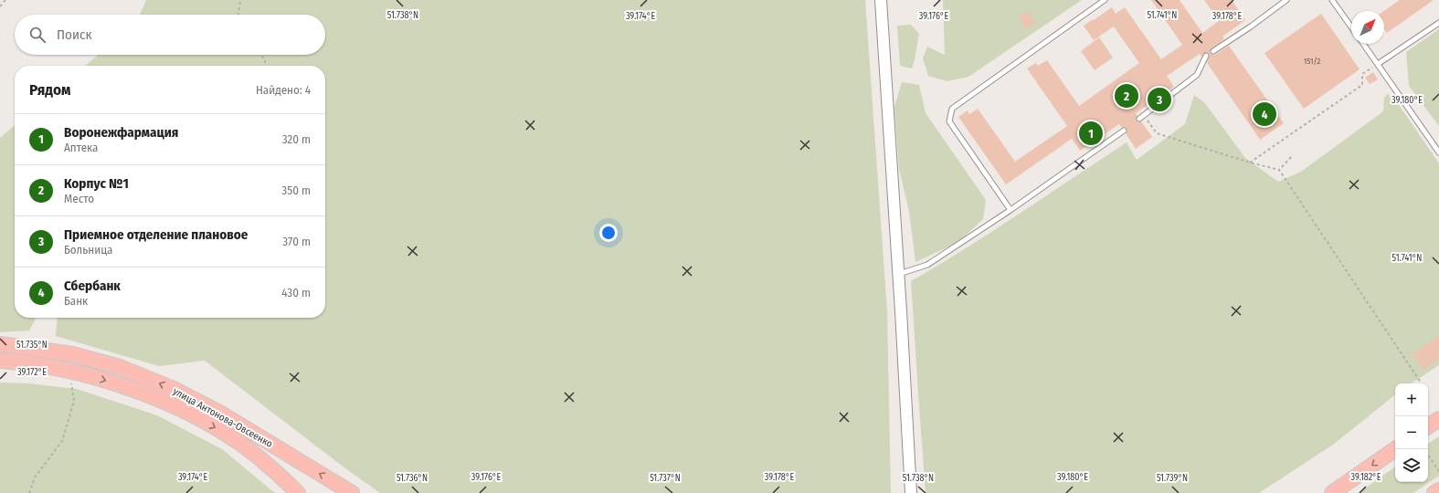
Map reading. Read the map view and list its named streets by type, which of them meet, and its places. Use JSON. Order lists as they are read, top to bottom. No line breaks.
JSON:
{"streets":{"highway":["улица Антонова-Овсеенко"]},"house_numbers":["151/2"],"north":"top right","page":{"search":"Поиск","heading":["Рядом","Найдено: 4"],"pins":["2","3","4","1"],"list":[{"mark":"1","name":"Воронежфармация","note":"Аптека","value":"320 m"},{"mark":"2","name":"Корпус №1","note":"Место","value":"350 m"},{"mark":"3","name":"Приемное отделение плановое","note":"Больница","value":"370 m"},{"mark":"4","name":"Сбербанк","note":"Банк","value":"430 m"}],"map_buttons":["+","−"]},"coordinates":["51.738°N","51.741°N","39.174°E","39.176°E","39.178°E","39.180°E","51.735°N","39.172°E","39.182°E","51.736°N","51.737°N","51.739°N"]}
